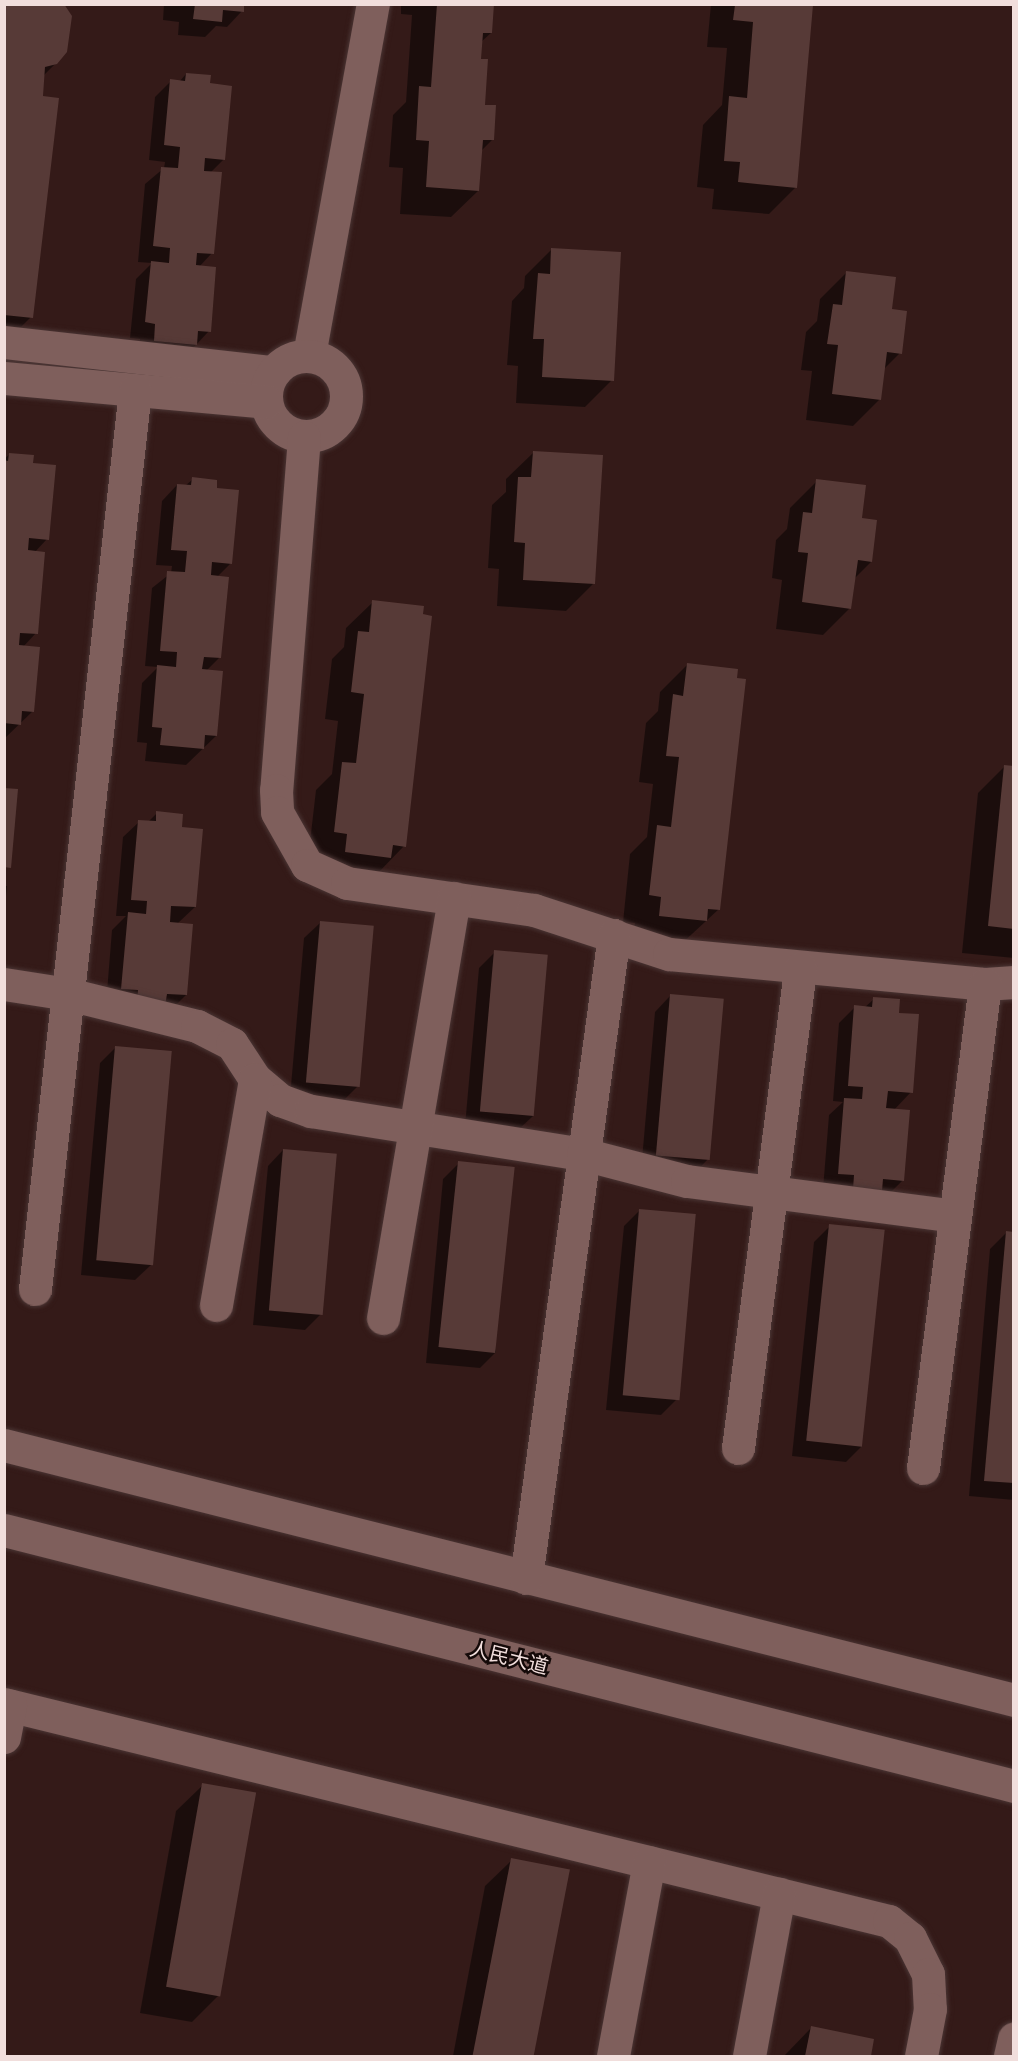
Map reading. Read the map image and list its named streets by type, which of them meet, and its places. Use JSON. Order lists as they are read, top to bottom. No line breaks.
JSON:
{"streets":{"street":["人民大道"]}}
